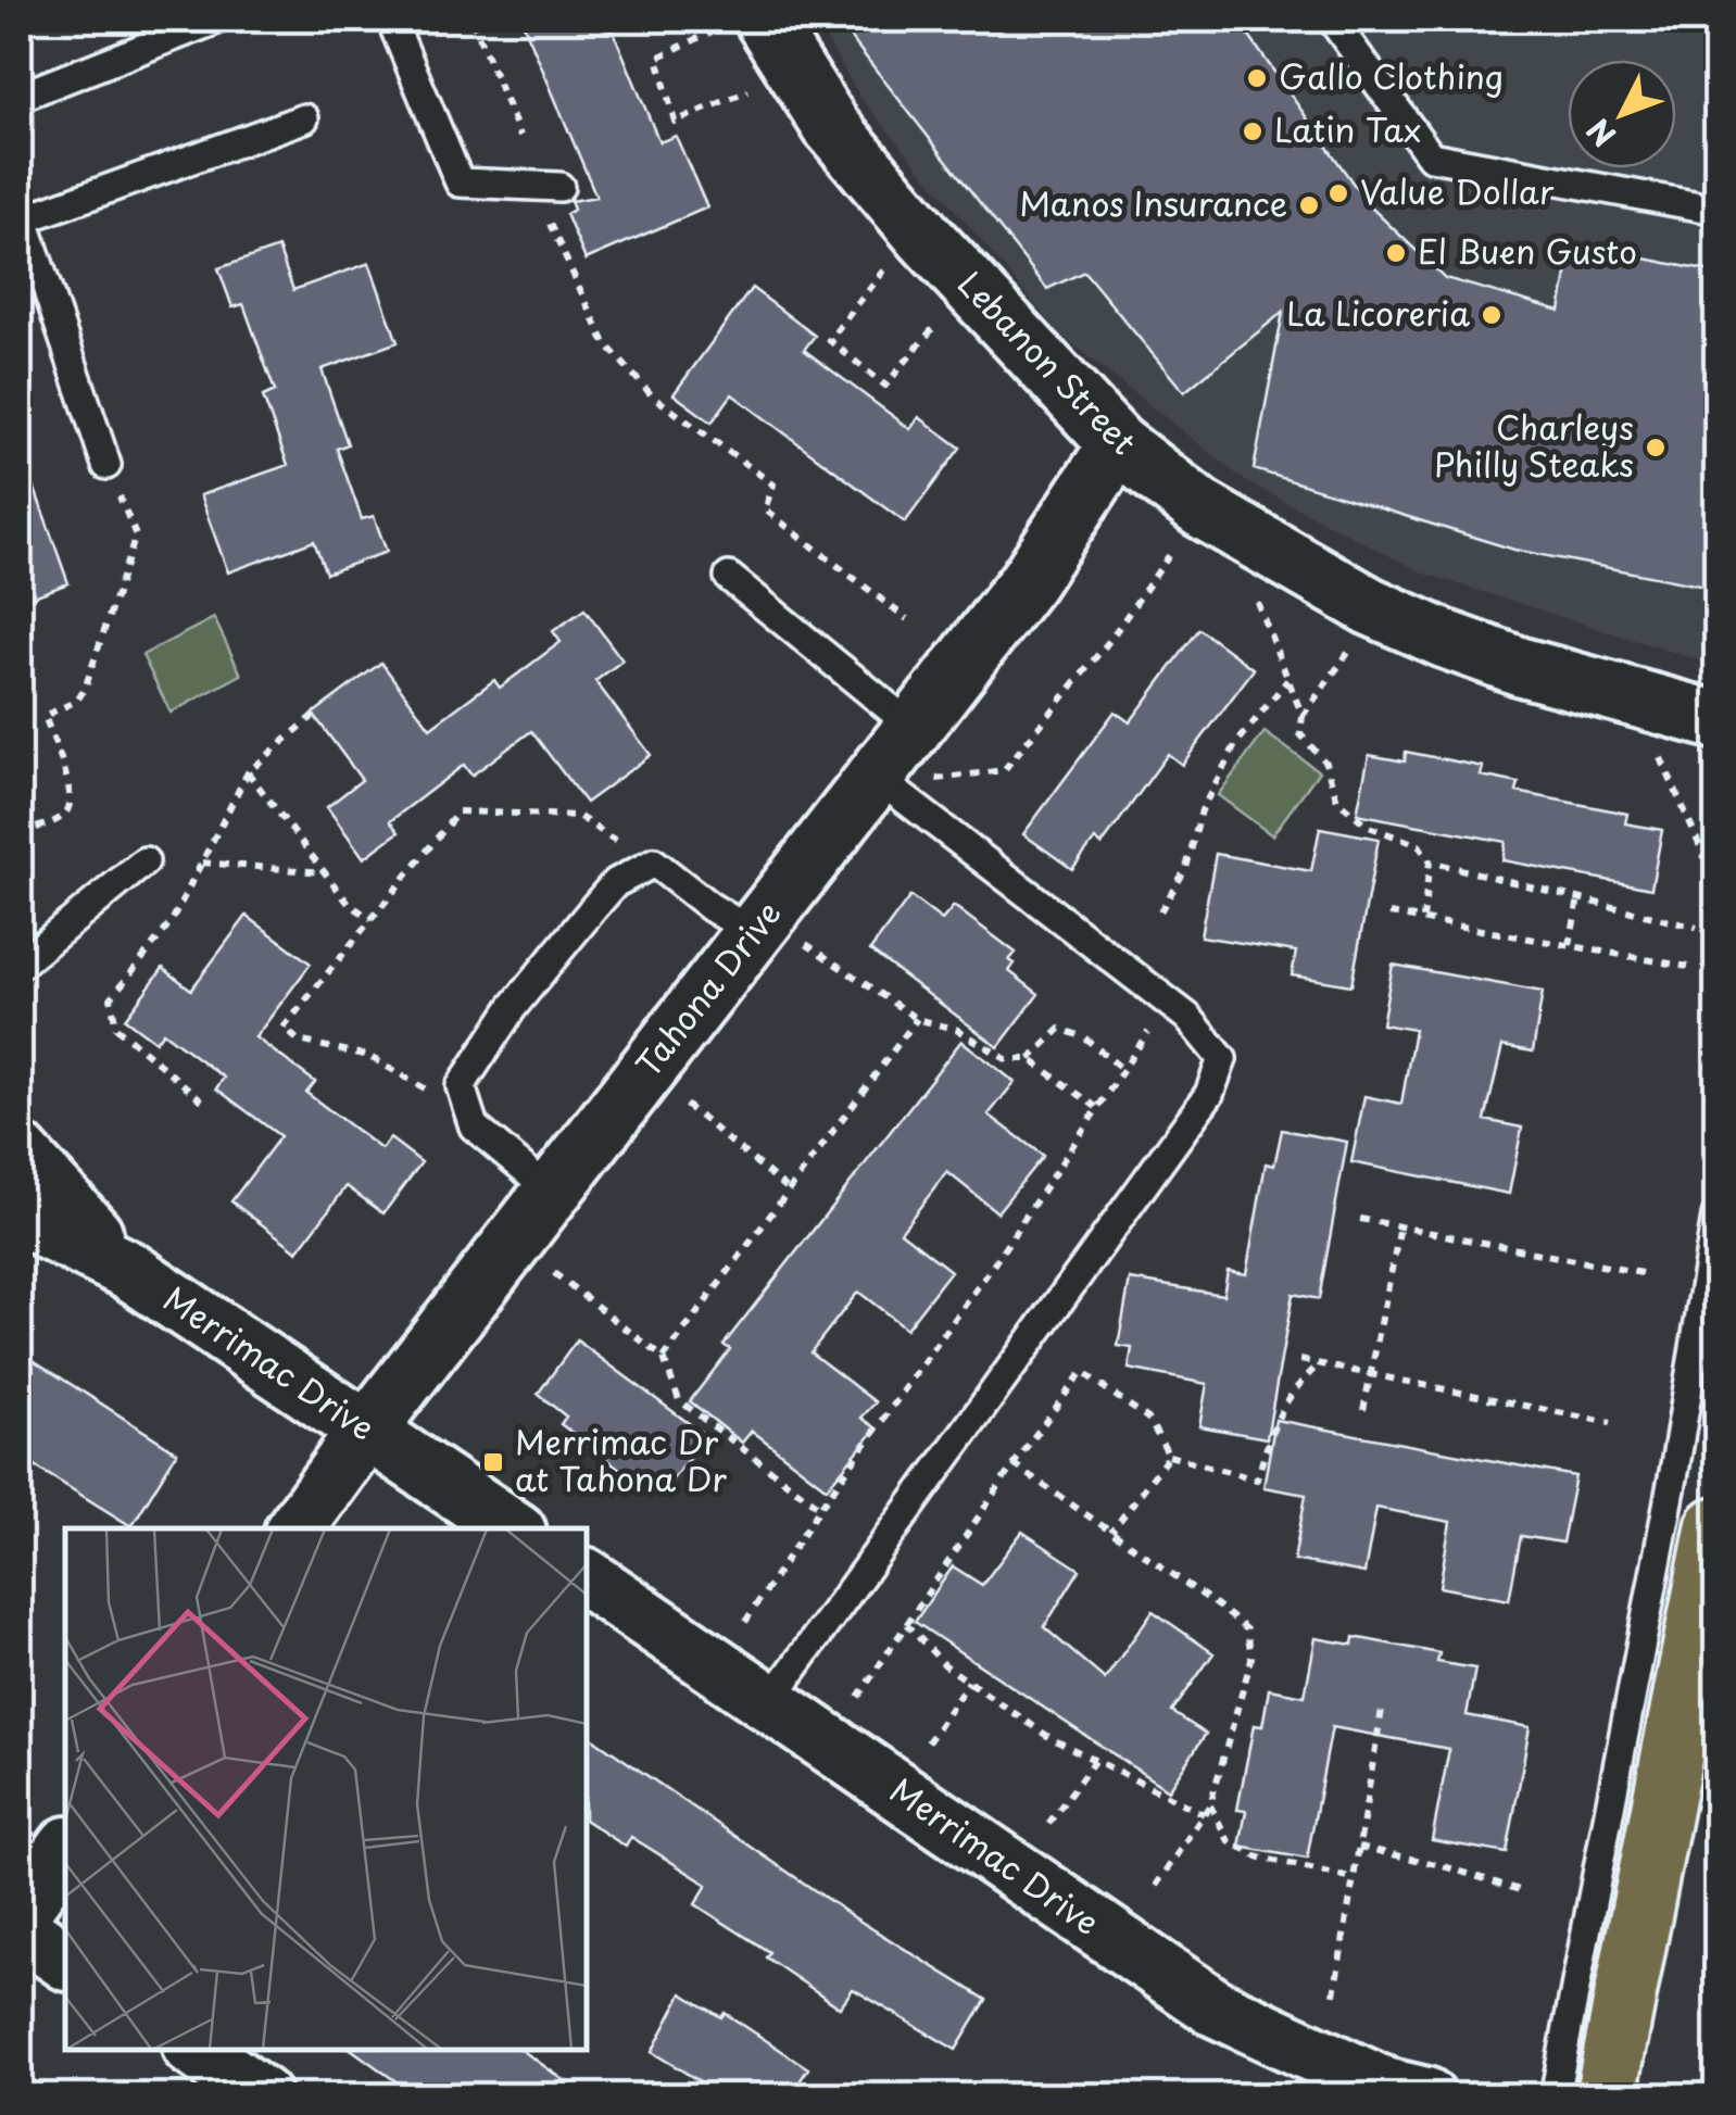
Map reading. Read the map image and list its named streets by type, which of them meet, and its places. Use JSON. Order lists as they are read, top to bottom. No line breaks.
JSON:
{"streets":{"street":["Lebanon Street","Tahona Drive","Merrimac Drive"]},"crossings":[["Lebanon Street","Tahona Drive"],["Tahona Drive","Merrimac Drive"]],"places":{"other":["Gallo Clothing","Latin Tax","Value Dollar","Manos Insurance","El Buen Gusto","La Licoreria","Charleys Philly Steaks"],"transit":["Merrimac Dr at Tahona Dr"]},"north":"bottom left"}
